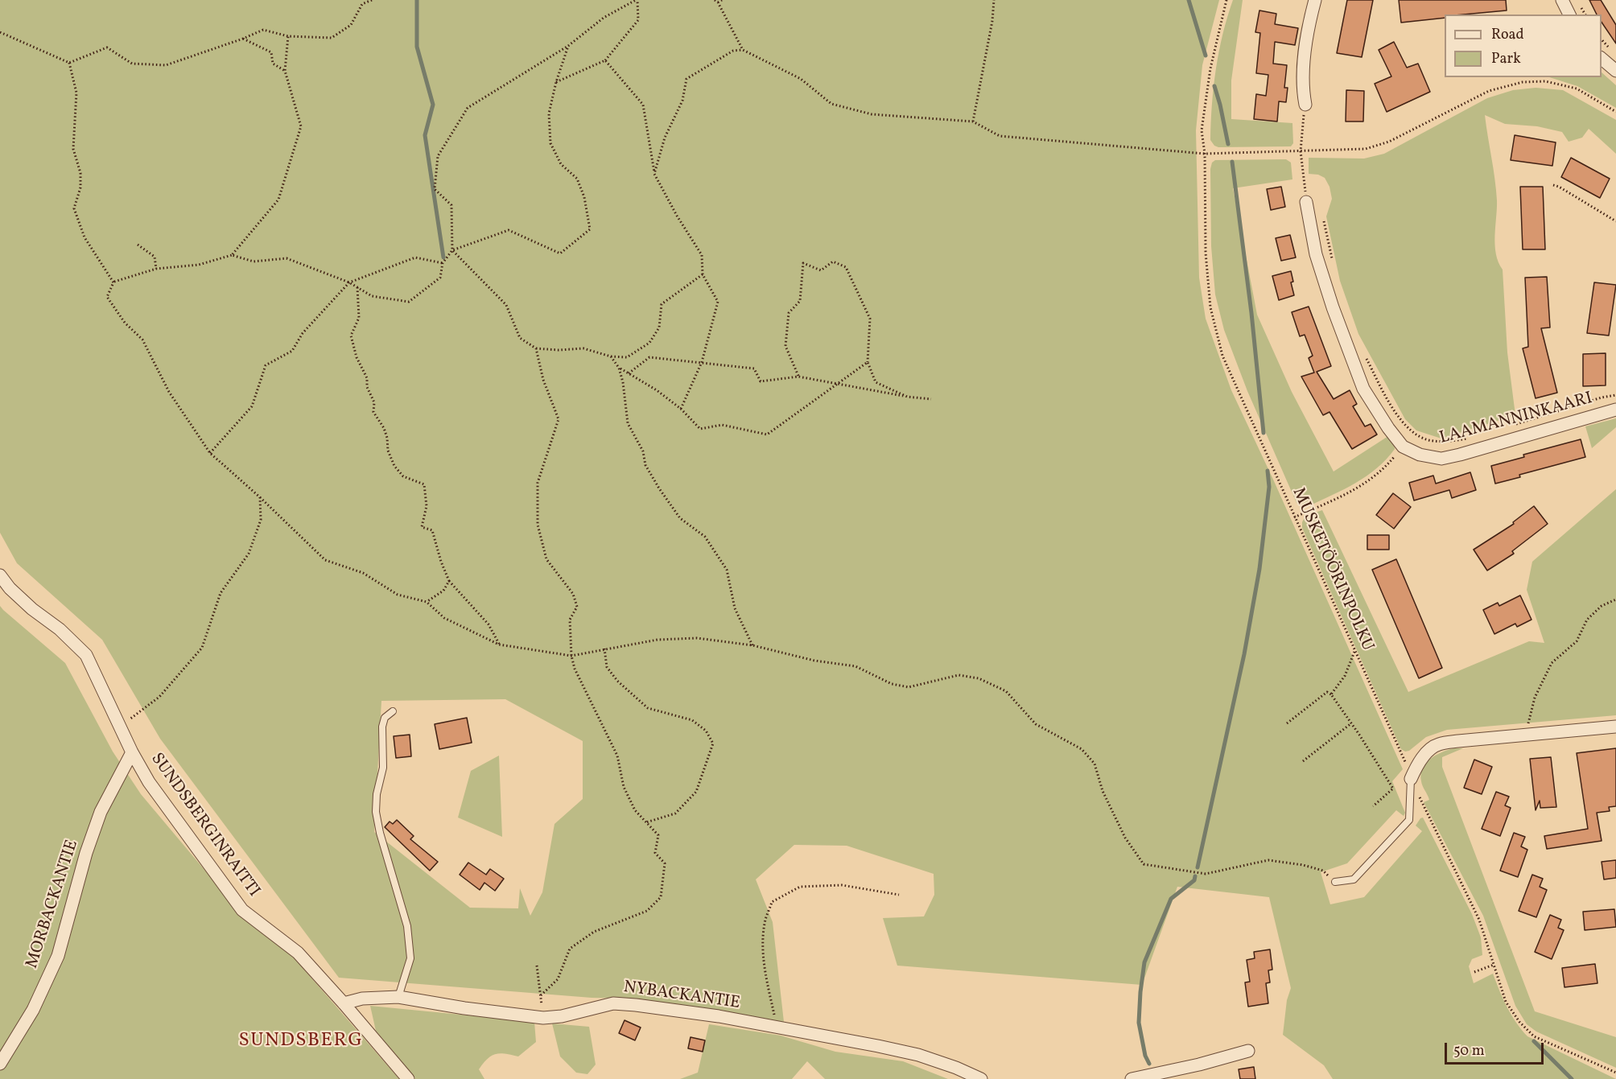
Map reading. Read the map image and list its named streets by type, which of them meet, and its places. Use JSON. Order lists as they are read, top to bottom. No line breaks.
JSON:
{"streets":{"street":["LAAMANNINKAARI","SUNDSBERGINRAITTI","MORBACKANTIE","NYBACKANTIE"],"path":["MUSKETÖÖRINPOLKU"]},"crossings":[["SUNDSBERGINRAITTI","MORBACKANTIE"],["SUNDSBERGINRAITTI","NYBACKANTIE"]],"districts":["SUNDSBERG"],"legend":["Road","Park"],"scale_bar":"50 m"}
